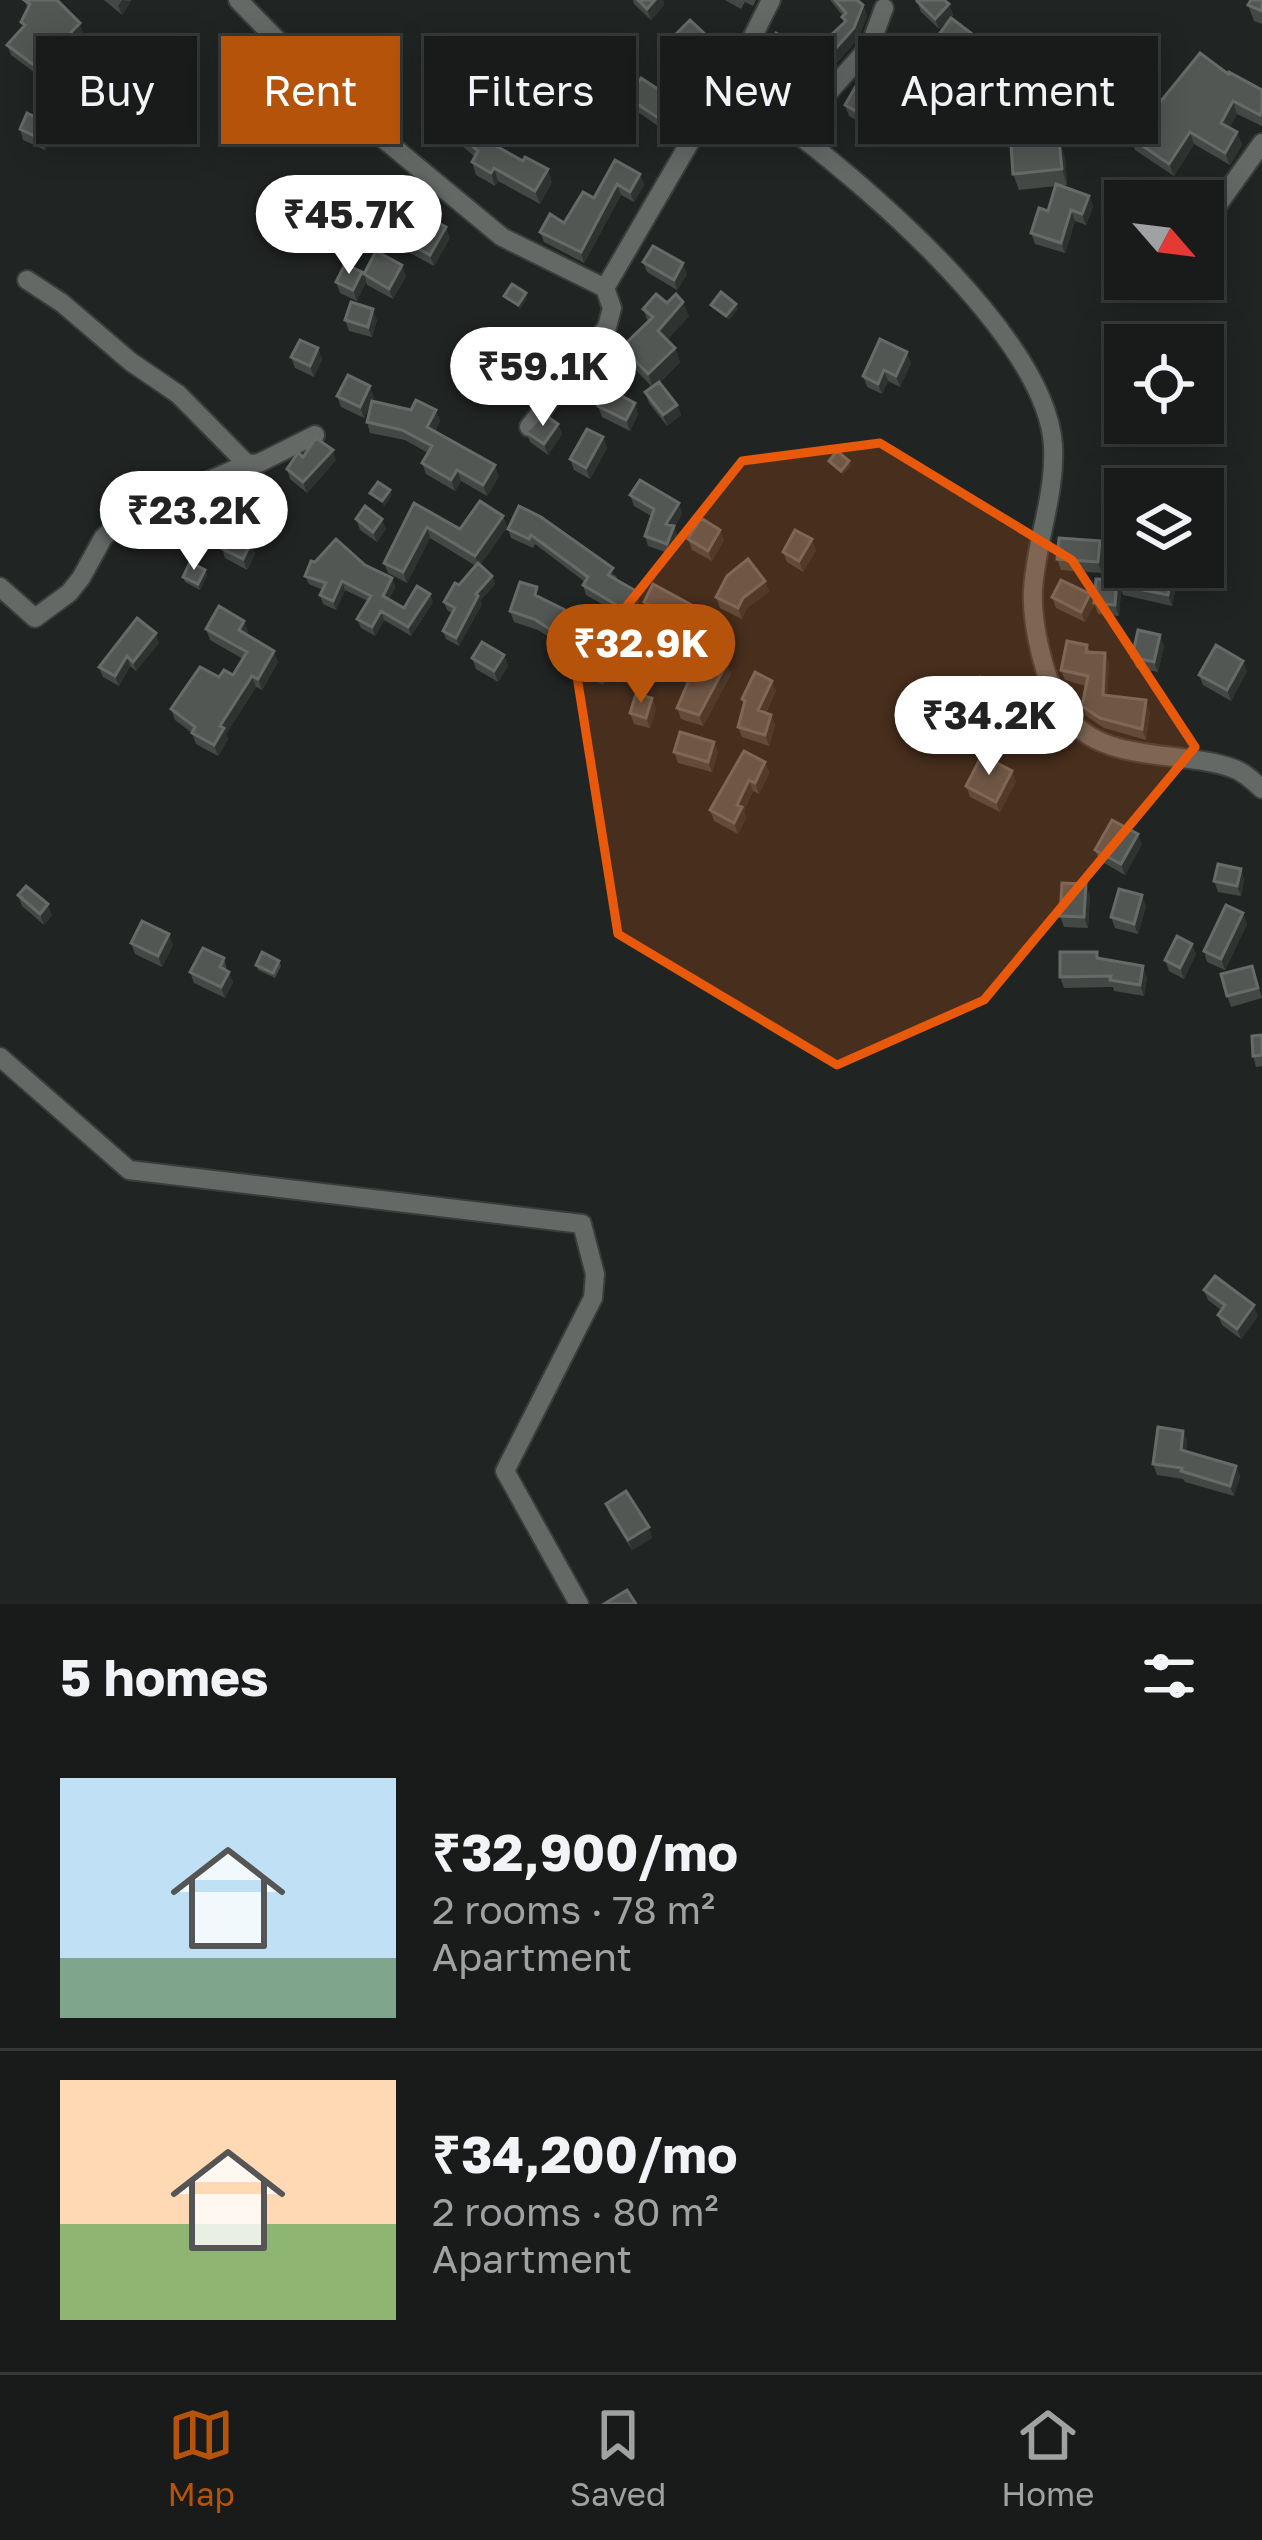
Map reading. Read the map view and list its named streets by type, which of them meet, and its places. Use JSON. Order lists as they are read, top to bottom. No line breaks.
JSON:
{"north":"bottom right","page":{"chip":["Buy","Rent","Filters","New","Apartment"],"price":["₹45.7K","₹59.1K","₹23.2K","₹32.9K","₹34.2K"],"heading":"5 homes","list":[{"name":"₹32,900/mo","note":"2 rooms · 78 m² · Apartment"},{"name":"₹34,200/mo","note":"2 rooms · 80 m² · Apartment"}],"tabs":["Map","Saved","Home"]}}
